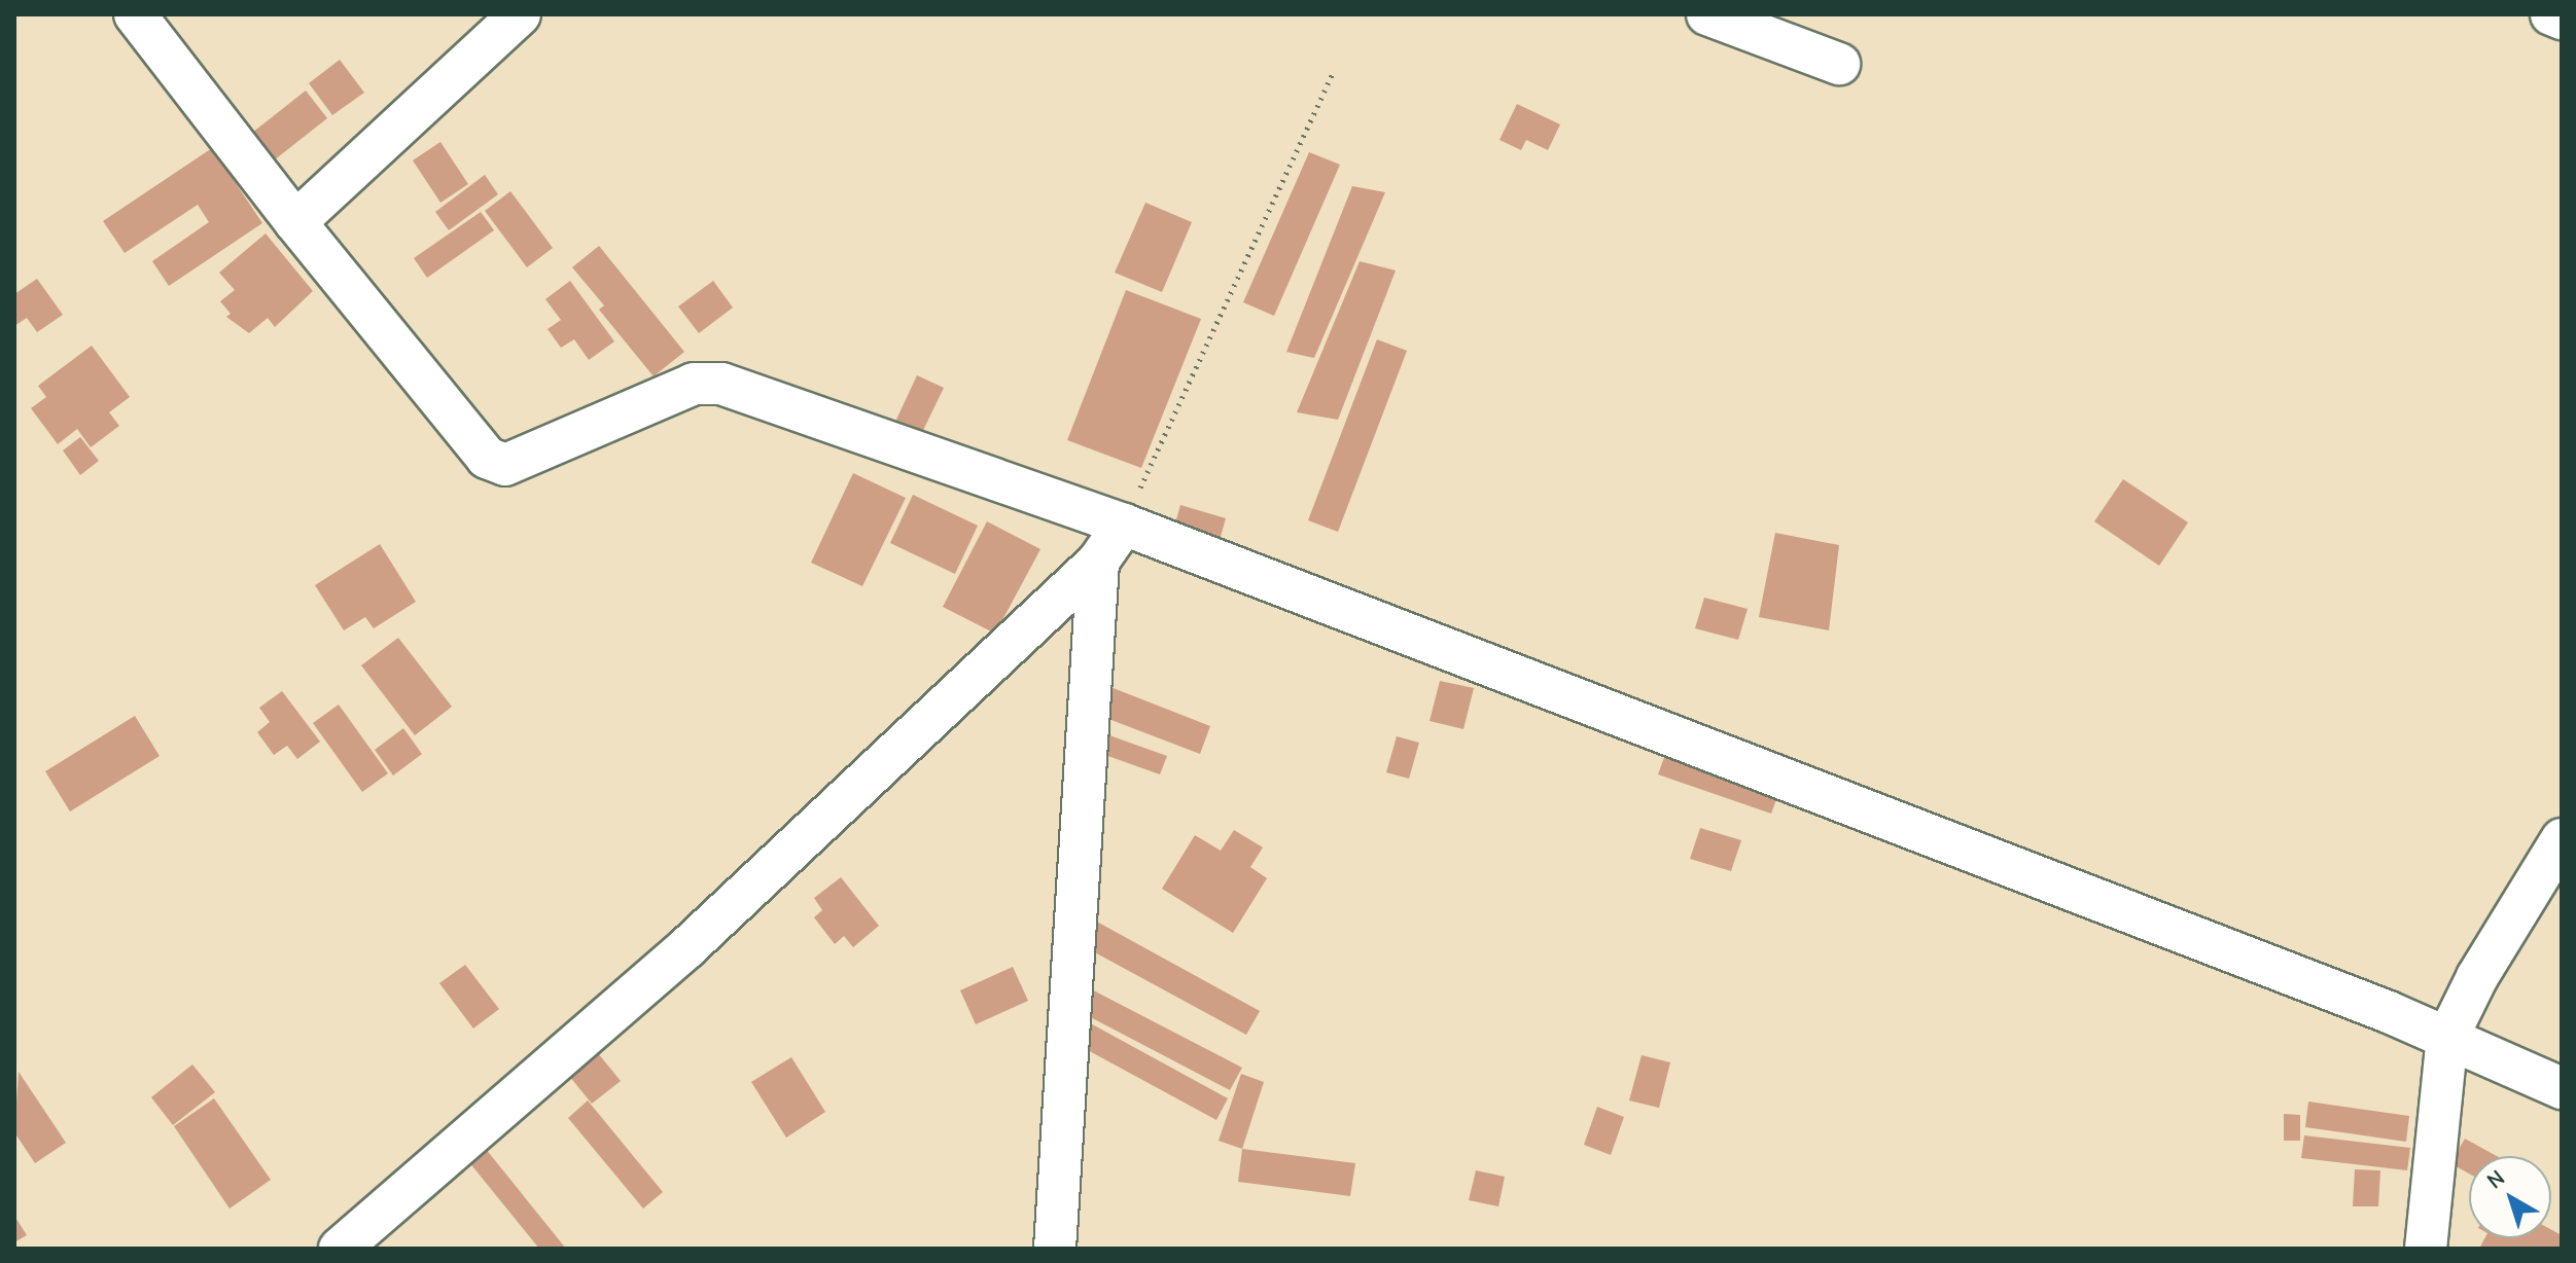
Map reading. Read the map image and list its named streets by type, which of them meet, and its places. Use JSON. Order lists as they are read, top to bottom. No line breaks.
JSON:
{"north":"top left"}
